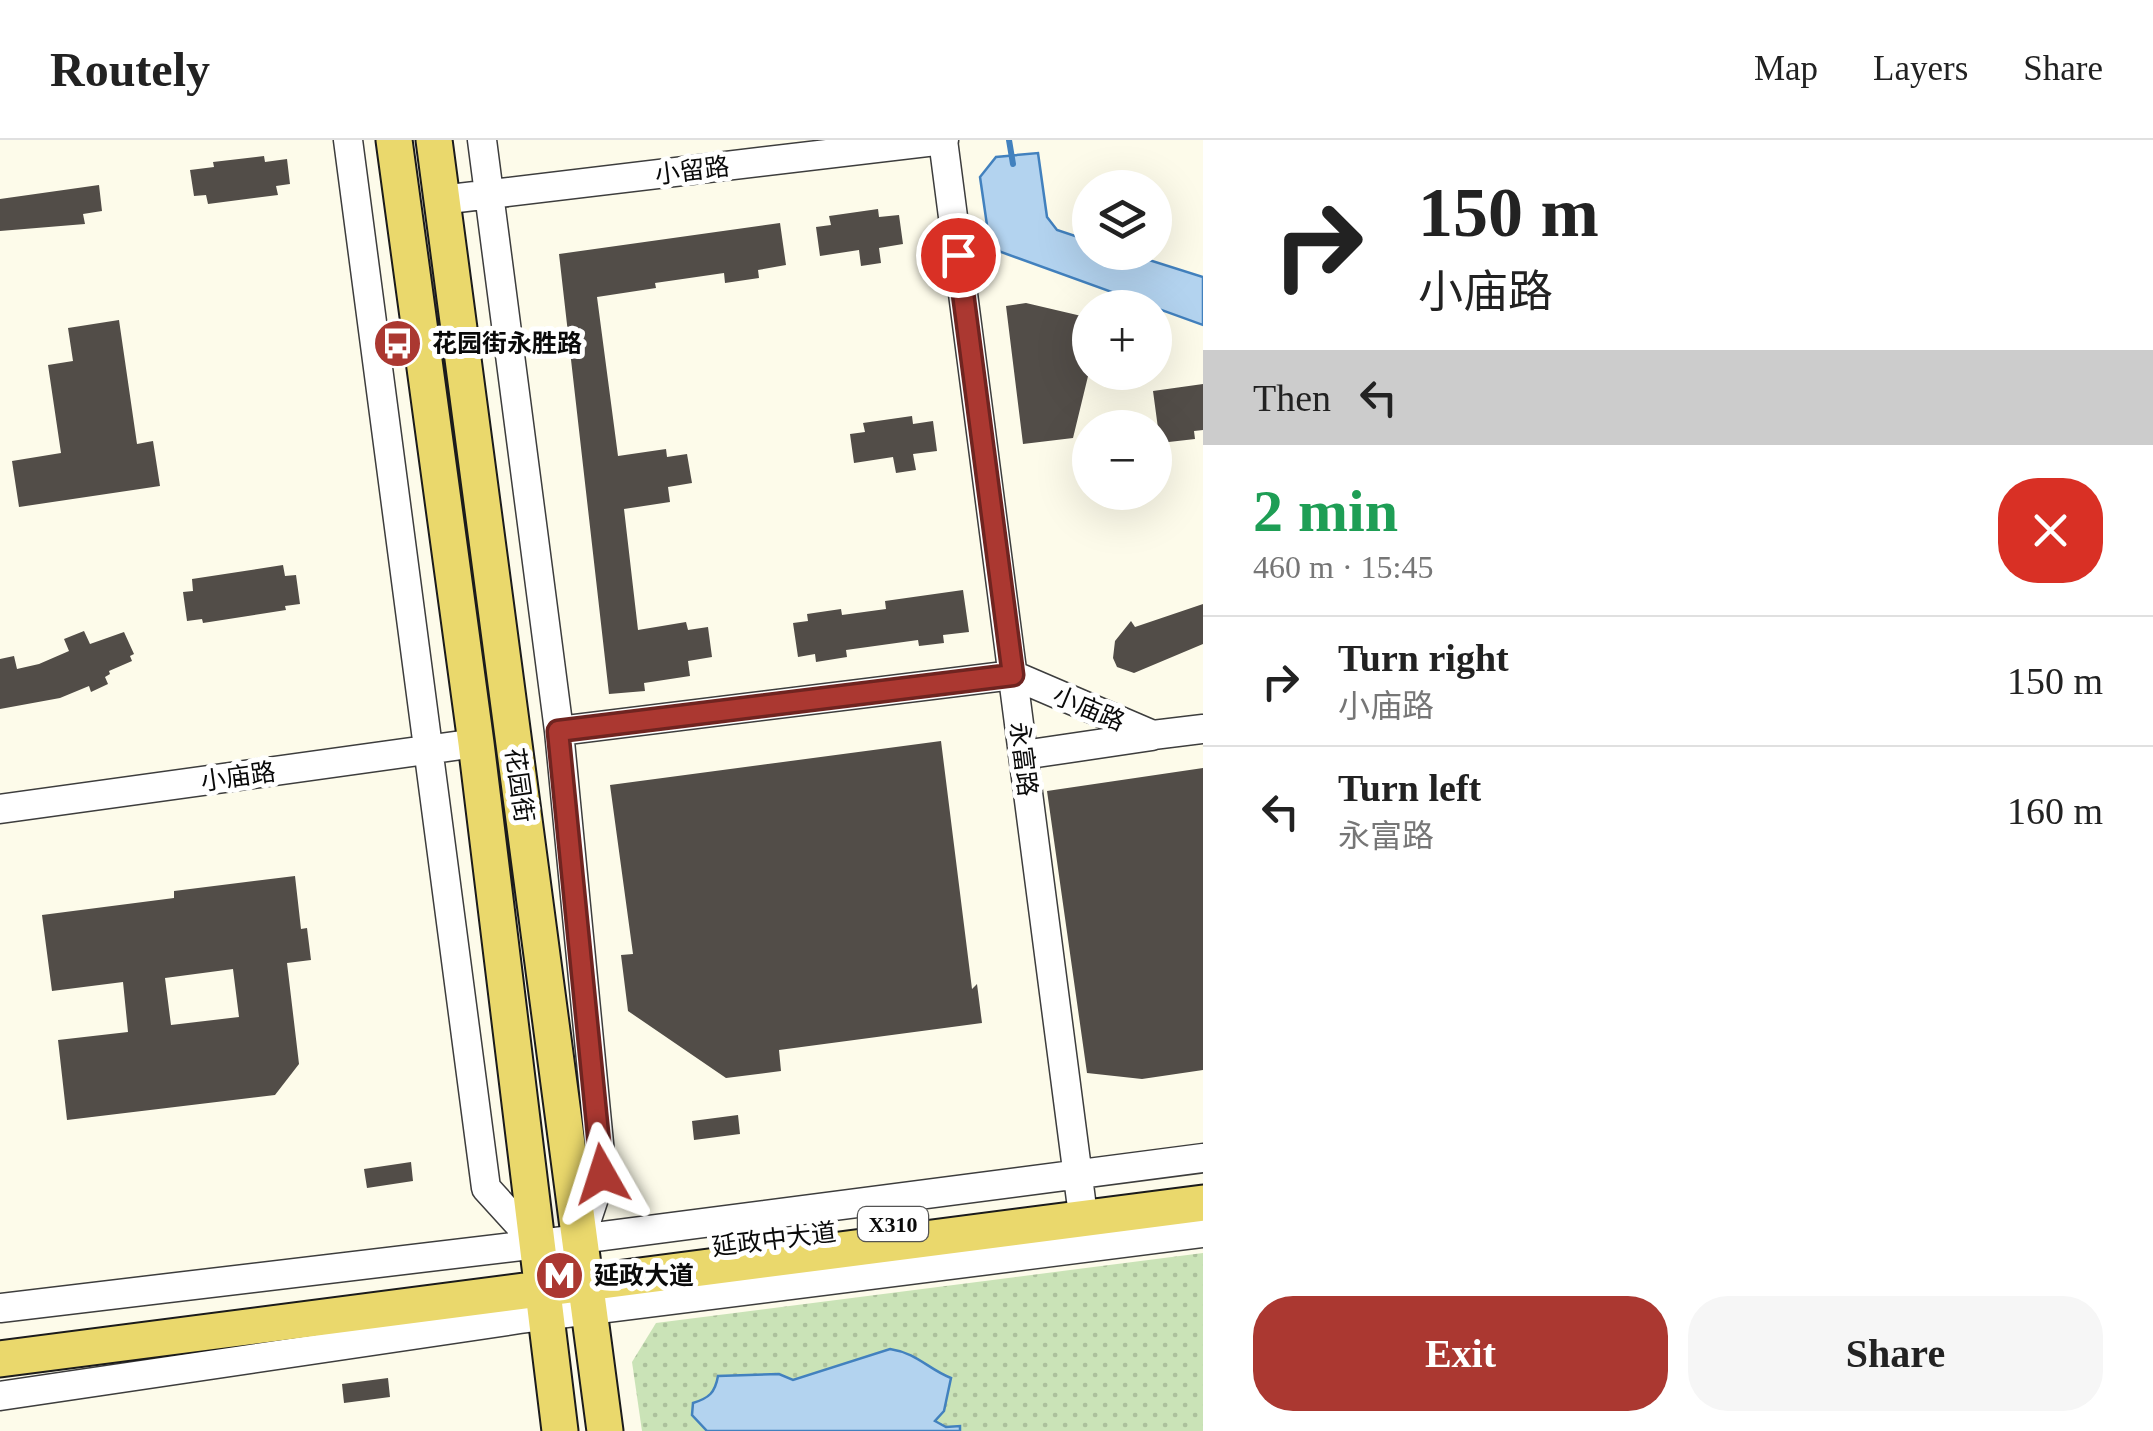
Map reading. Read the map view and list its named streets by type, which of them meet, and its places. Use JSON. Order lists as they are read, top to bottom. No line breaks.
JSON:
{"streets":{"main road":["花园街","X310","延政中大道"],"street":["小留路","小庙路","永富路"]},"crossings":[["小留路","永富路"],["小留路","花园街"],["小庙路","永富路"],["小庙路","花园街"],["永富路","延政中大道"],["花园街","X310"],["花园街","延政中大道"],["X310","延政中大道"]],"places":{"bus stop":["花园街永胜路"],"metro station":["延政大道"]},"page":{"header":"Routely","nav":["Map","Layers","Share"],"turn":["150 m","小庙路"],"map_buttons":["+","−"],"then":"Then","heading":["2 min","460 m · 15:45"],"list":[{"name":"Turn right","note":"小庙路","value":"150 m"},{"name":"Turn left","note":"永富路","value":"160 m"}],"buttons":["Exit","Share"]}}
